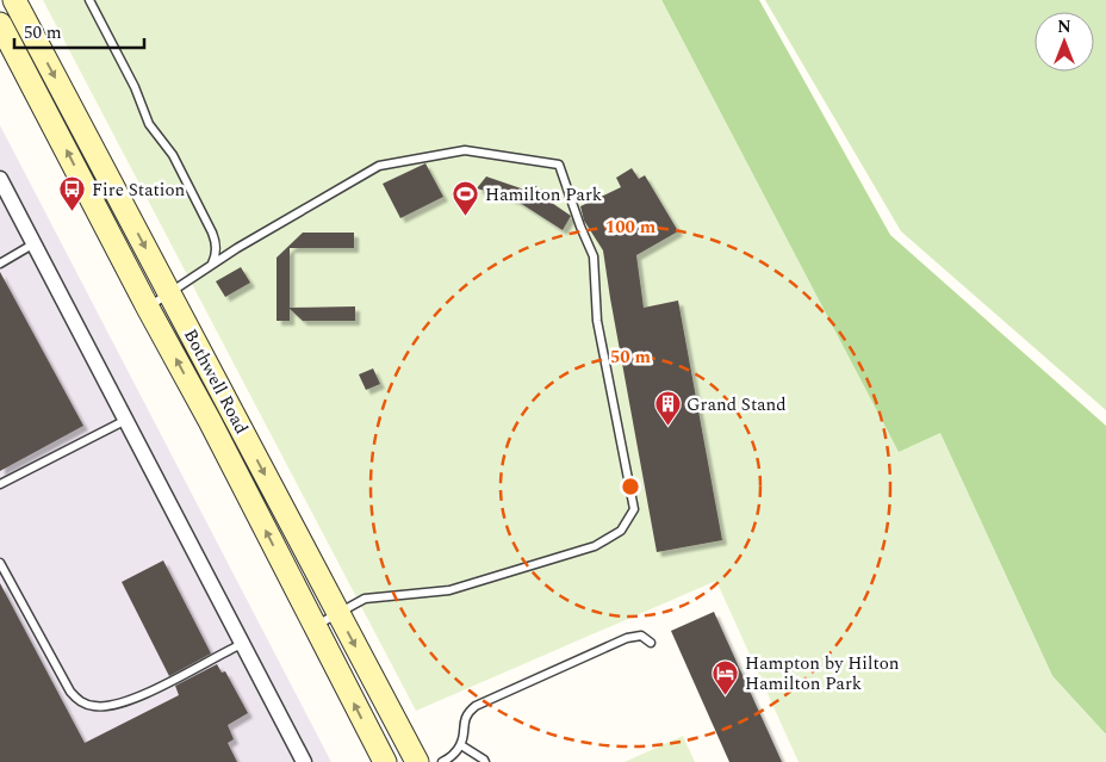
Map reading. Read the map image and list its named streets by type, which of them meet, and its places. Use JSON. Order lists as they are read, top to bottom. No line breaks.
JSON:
{"streets":{"main road":["Bothwell Road"]},"places":{"bus stop":["Fire Station"],"sports":["Hamilton Park"],"building":["Grand Stand"],"hotel":["Hampton by Hilton Hamilton Park"]},"scale_bar":"50 m","north":"top","rings":["100 m","50 m"]}
